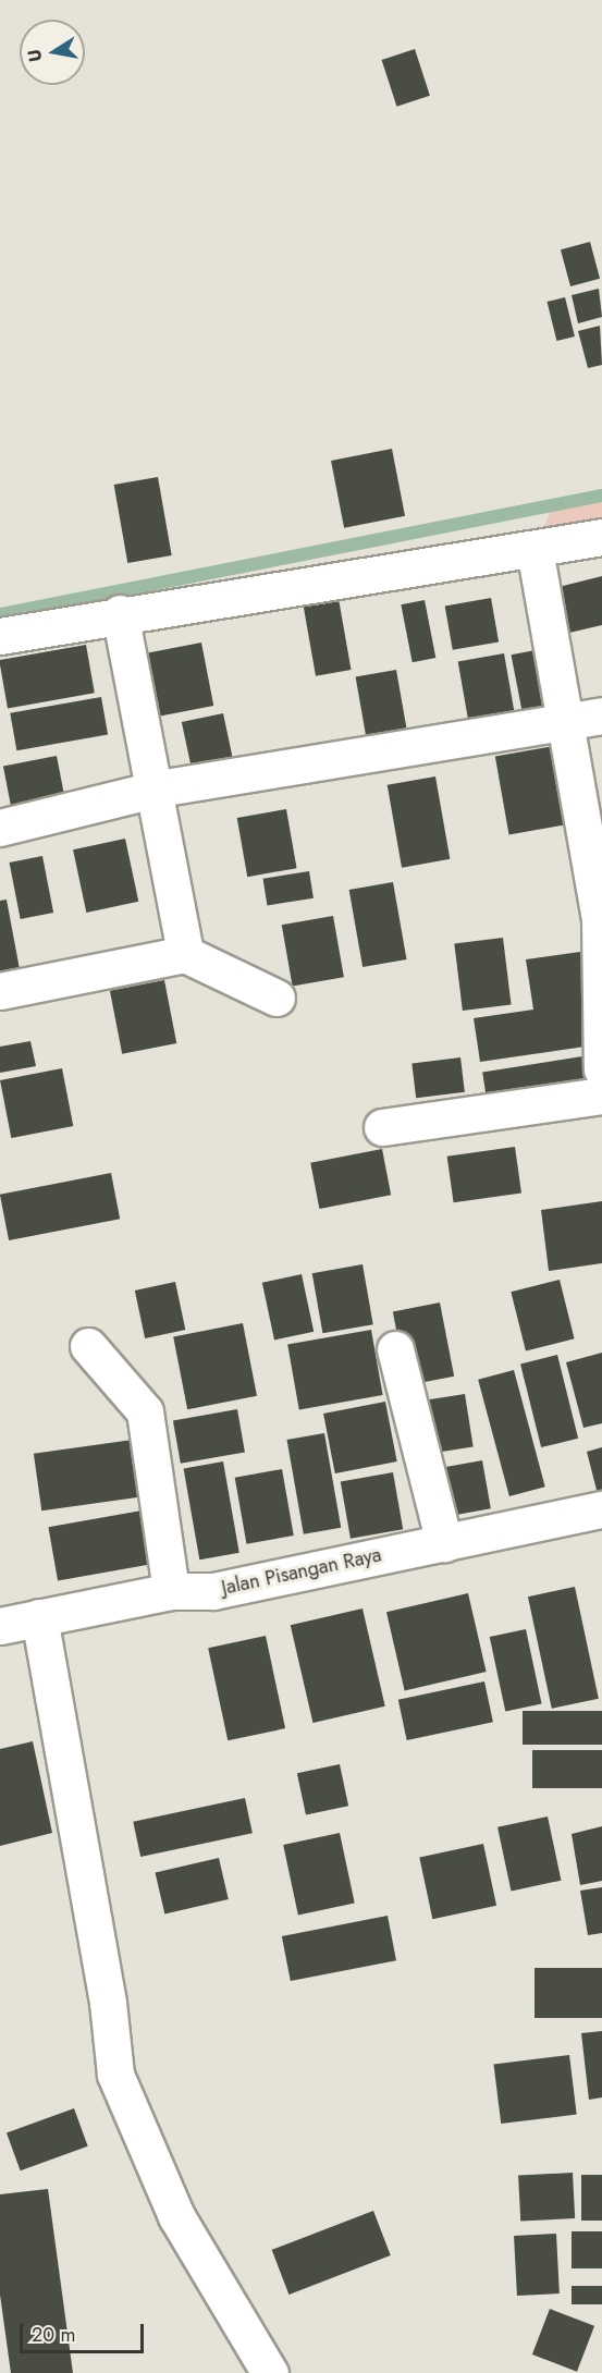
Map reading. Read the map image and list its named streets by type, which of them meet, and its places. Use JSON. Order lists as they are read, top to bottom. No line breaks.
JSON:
{"streets":{"street":["Jalan Pisangan Raya"]},"scale_bar":"20 m","north":"left"}
